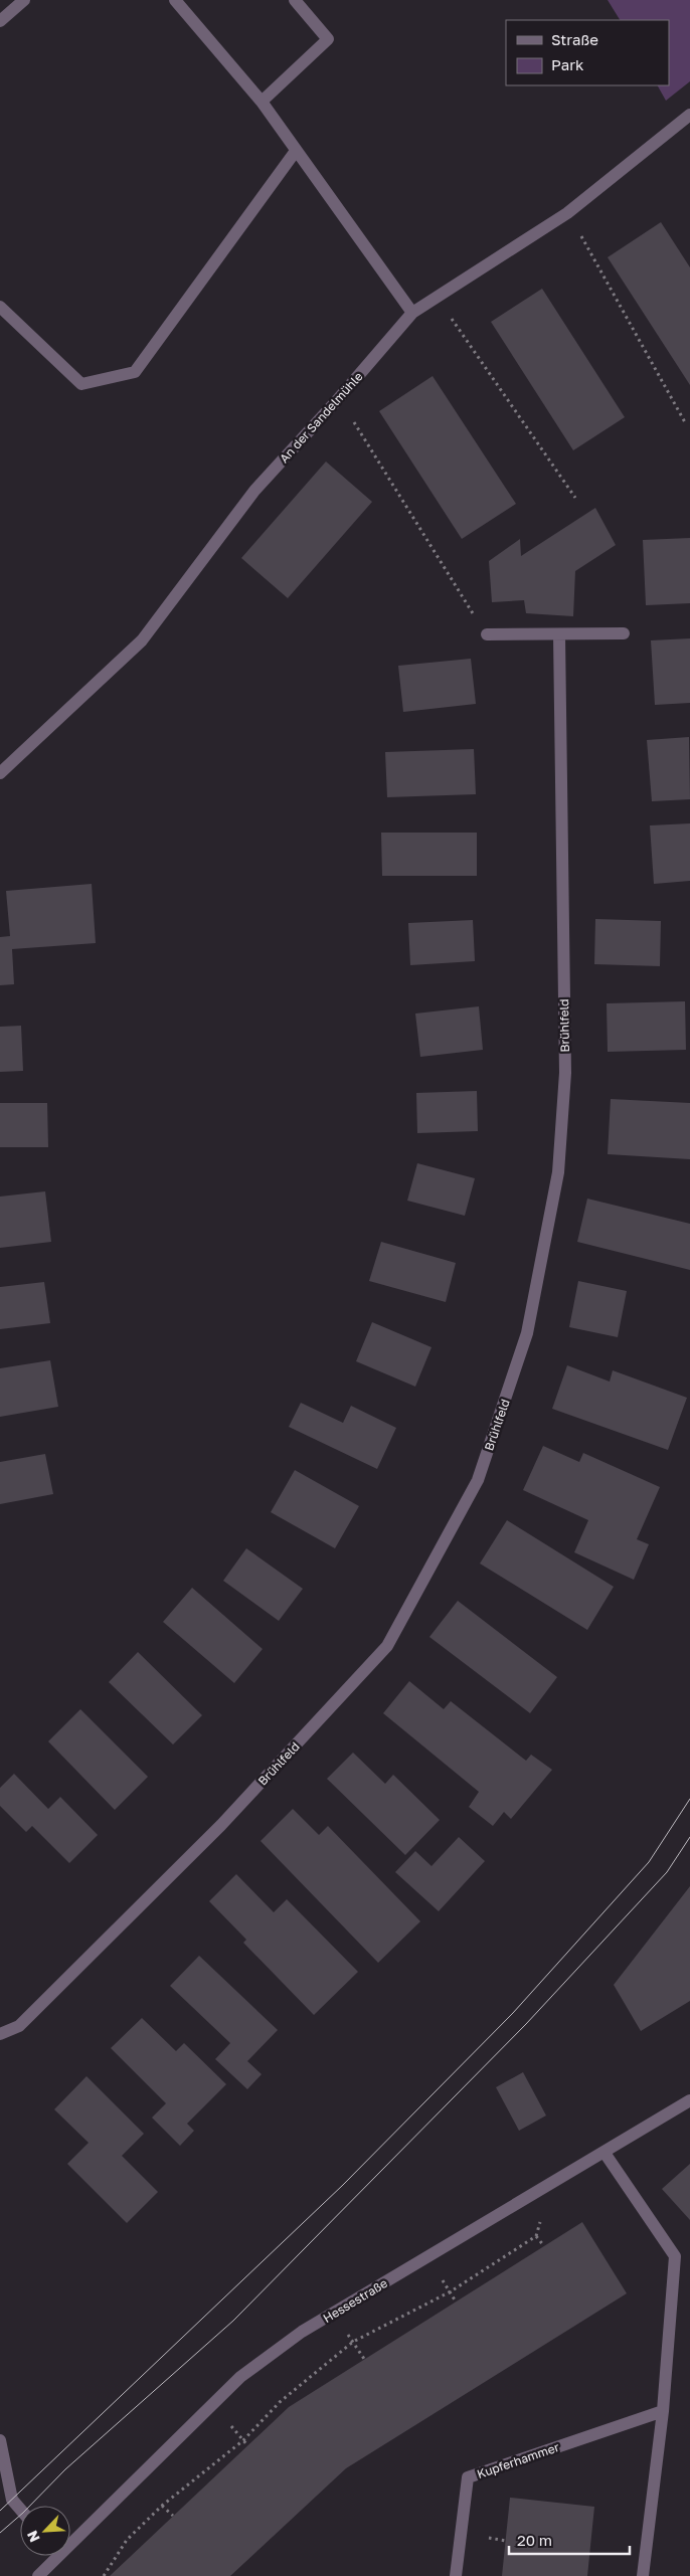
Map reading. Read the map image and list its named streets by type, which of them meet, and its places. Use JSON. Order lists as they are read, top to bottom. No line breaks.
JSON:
{"streets":{"street":["An der Sandelmühle","Brühlfeld","Hessestraße","Kupferhammer"]},"legend":["Straße","Park"],"scale_bar":"20 m","north":"bottom left"}
